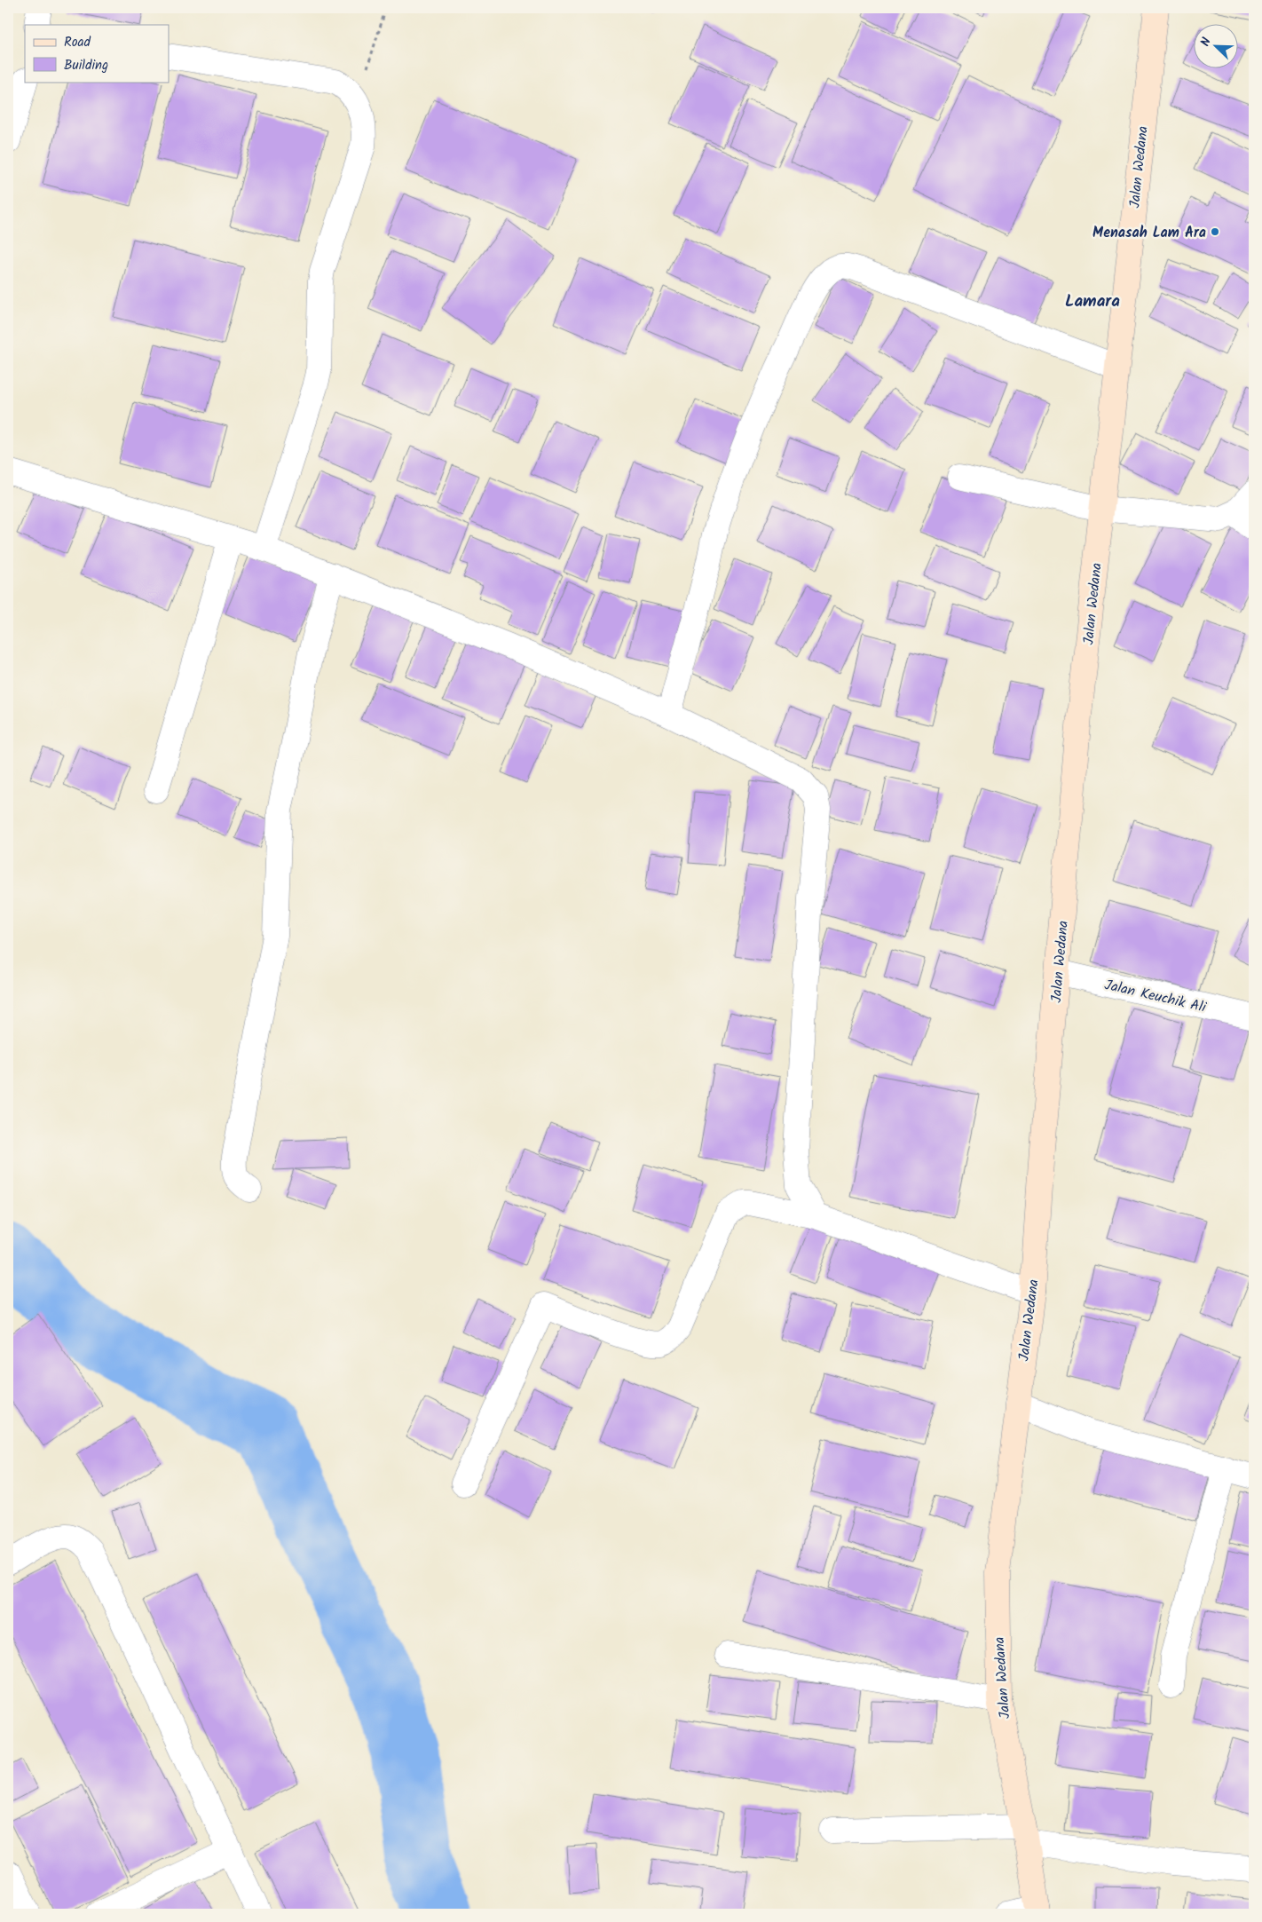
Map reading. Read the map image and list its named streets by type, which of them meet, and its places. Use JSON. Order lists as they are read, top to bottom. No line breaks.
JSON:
{"streets":{"street":["Jalan Wedana","Jalan Keuchik Ali"]},"crossings":[["Jalan Wedana","Jalan Keuchik Ali"]],"districts":["Lamara"],"places":["Menasah Lam Ara"],"legend":["Road","Building"],"north":"top left"}
